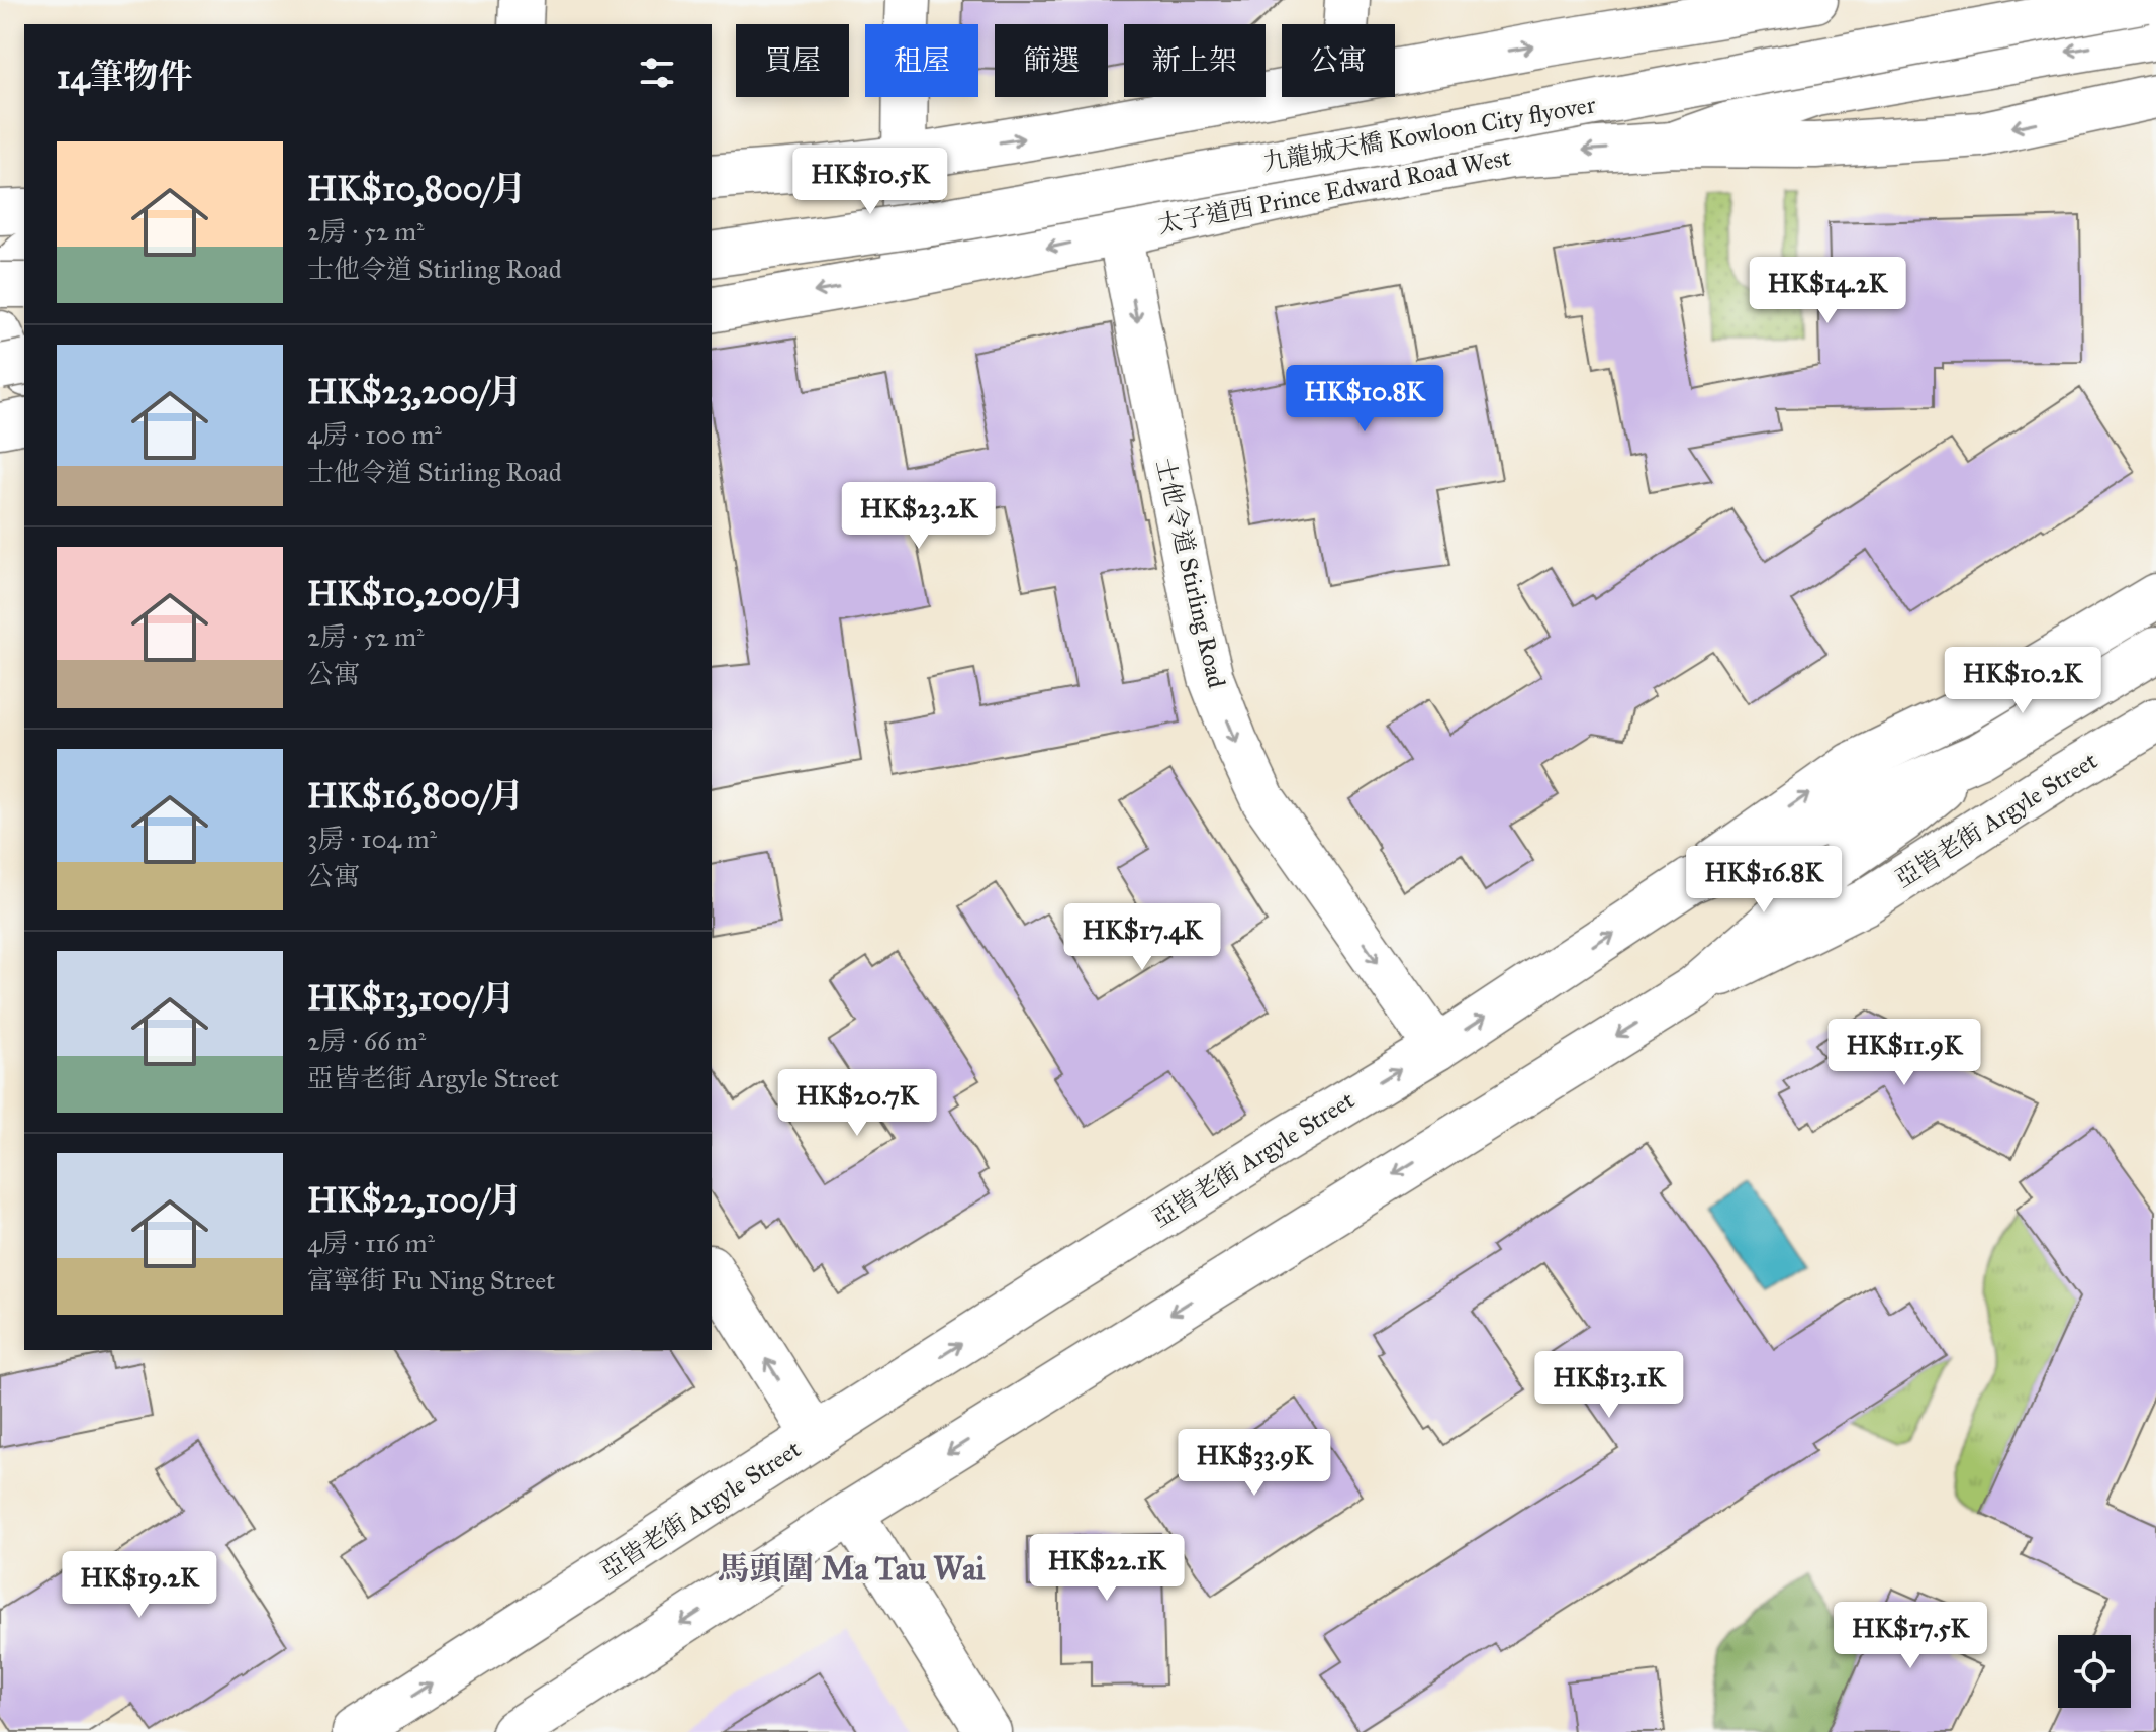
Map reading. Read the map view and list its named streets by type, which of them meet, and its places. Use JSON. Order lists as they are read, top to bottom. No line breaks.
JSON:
{"streets":{"main road":["九龍城天橋 Kowloon City flyover","太子道西 Prince Edward Road West","士他令道 Stirling Road","亞皆老街 Argyle Street"]},"crossings":[["太子道西 Prince Edward Road West","士他令道 Stirling Road"],["士他令道 Stirling Road","亞皆老街 Argyle Street"]],"one_way":["士他令道 Stirling Road"],"districts":["馬頭圍 Ma Tau Wai"],"page":{"chip":["買屋","租屋","篩選","新上架","公寓"],"heading":"14筆物件","list":[{"name":"HK$10,800/月","note":"2房 · 52 m² · 士他令道 Stirling Road"},{"name":"HK$23,200/月","note":"4房 · 100 m² · 士他令道 Stirling Road"},{"name":"HK$10,200/月","note":"2房 · 52 m² · 公寓"},{"name":"HK$16,800/月","note":"3房 · 104 m² · 公寓"},{"name":"HK$13,100/月","note":"2房 · 66 m² · 亞皆老街 Argyle Street"},{"name":"HK$22,100/月","note":"4房 · 116 m² · 富寧街 Fu Ning Street"}],"price":["HK$10.5K","HK$14.2K","HK$10.8K","HK$23.2K","HK$10.2K","HK$16.8K","HK$17.4K","HK$11.9K","HK$20.7K","HK$13.1K","HK$33.9K","HK$22.1K","HK$19.2K","HK$17.5K"]}}
